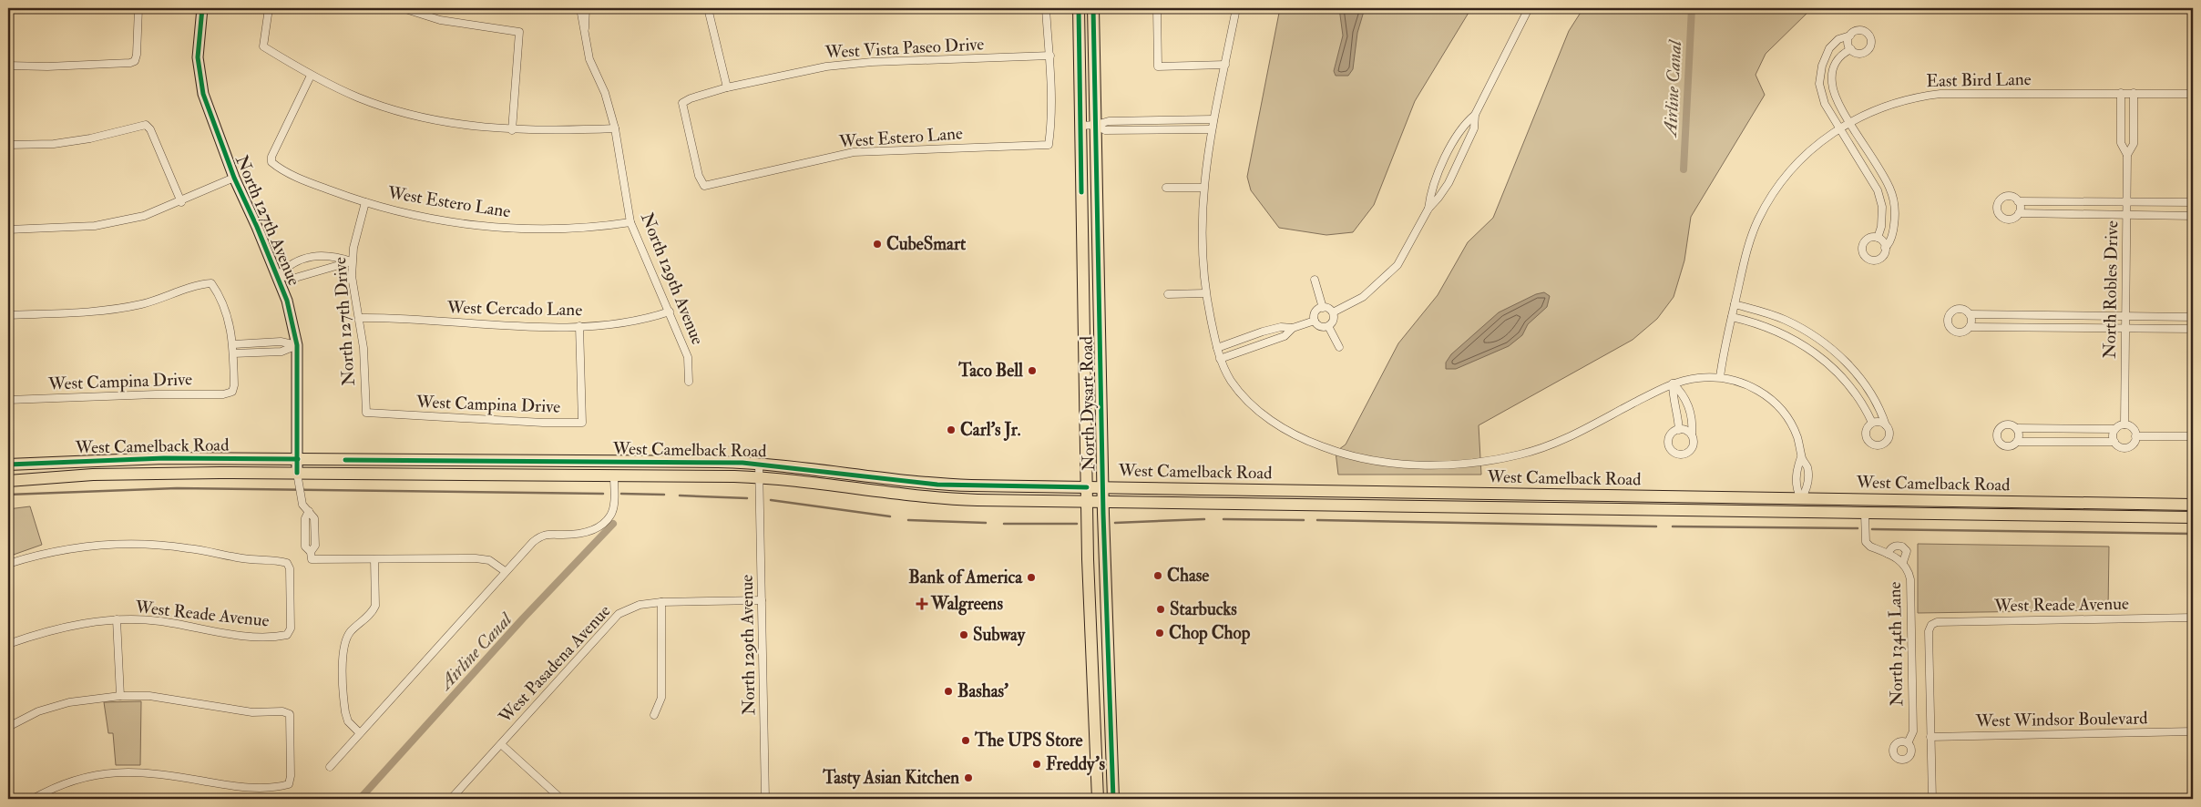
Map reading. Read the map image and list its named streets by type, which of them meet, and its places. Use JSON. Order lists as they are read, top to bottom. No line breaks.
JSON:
{"streets":{"main road":["North Dysart Road","West Camelback Road"],"street":["West Vista Paseo Drive","East Bird Lane","West Estero Lane","North 127th Avenue","North 129th Avenue","North Robles Drive","West Cercado Lane","North 127th Drive","West Campina Drive","West Reade Avenue","North 134th Lane","West Pasadena Avenue","West Windsor Boulevard"]},"crossings":[["West Vista Paseo Drive","West Estero Lane"],["East Bird Lane","North Robles Drive"],["West Estero Lane","North 129th Avenue"],["West Estero Lane","North 127th Drive"],["North 127th Avenue","West Camelback Road"],["North 129th Avenue","West Cercado Lane"],["North 129th Avenue","West Camelback Road"],["North 129th Avenue","West Pasadena Avenue"],["West Cercado Lane","North 127th Drive"],["West Cercado Lane","West Campina Drive"],["North 127th Drive","West Campina Drive"],["North Dysart Road","West Camelback Road"],["West Camelback Road","North 134th Lane"],["West Reade Avenue","West Windsor Boulevard"]],"water":["Airline Canal"],"places":{"other":["CubeSmart","Taco Bell","Carl's Jr.","Chase","Bank of America","Starbucks","Chop Chop","Subway","Bashas'","The UPS Store","Freddy's","Tasty Asian Kitchen"],"health":["Walgreens"]}}
